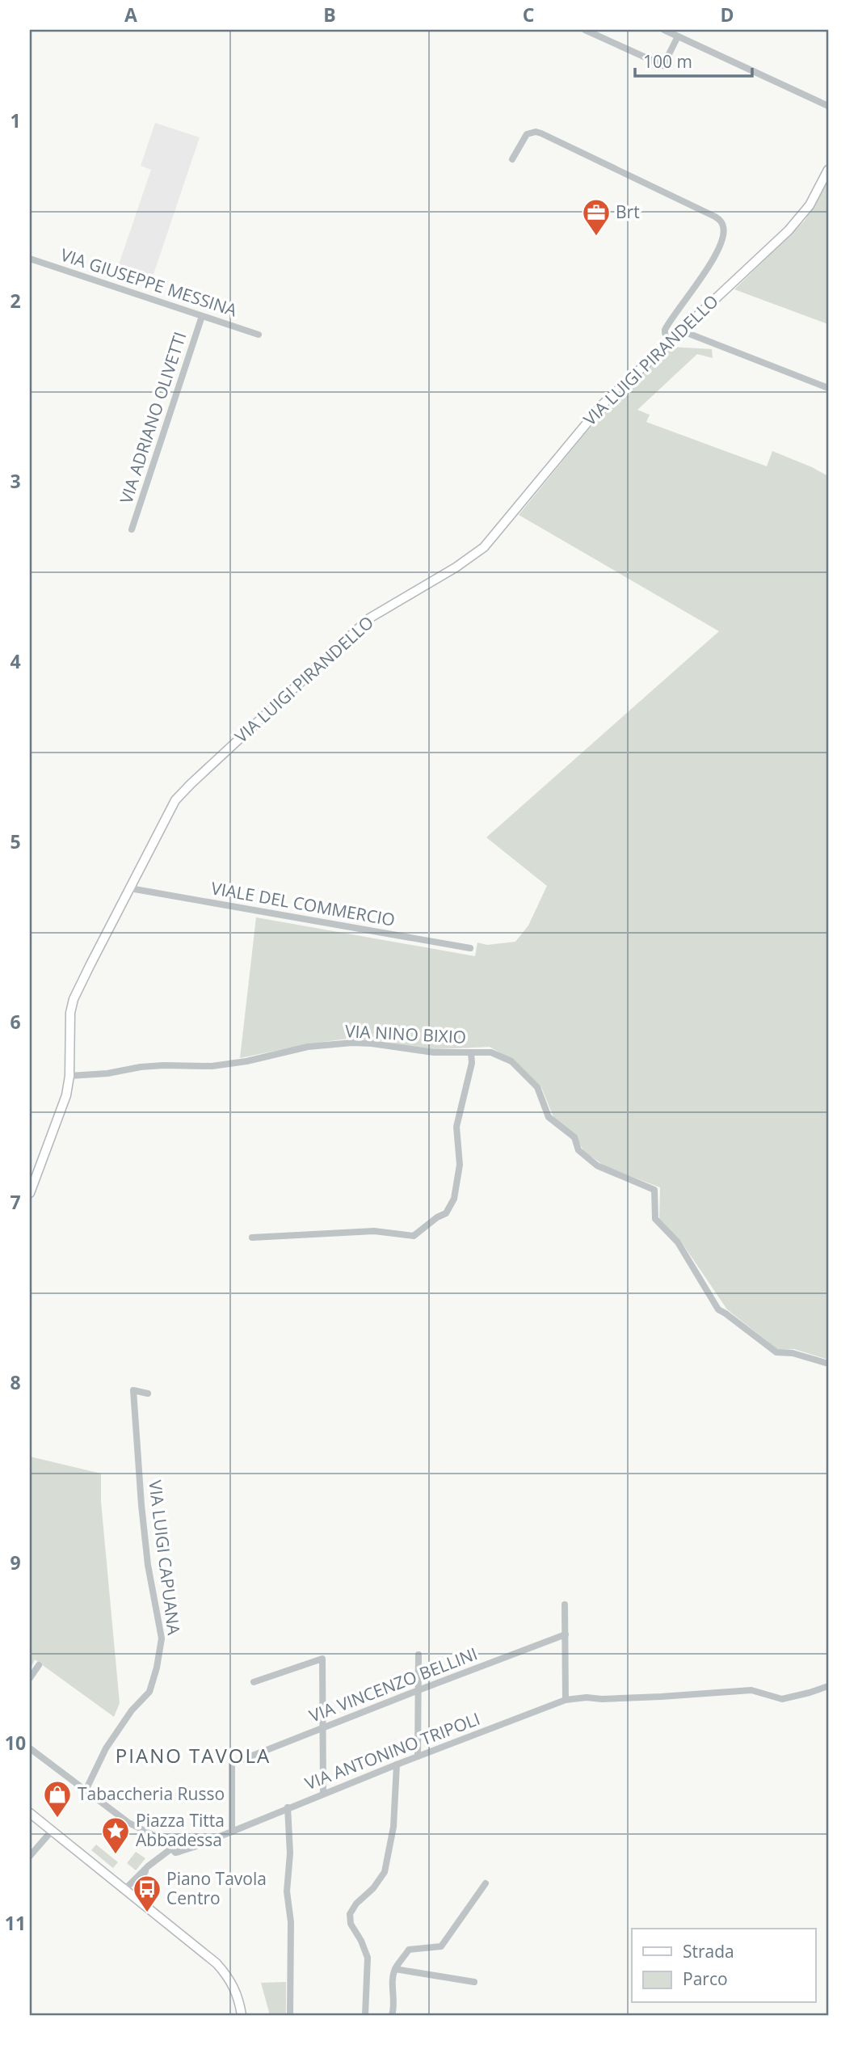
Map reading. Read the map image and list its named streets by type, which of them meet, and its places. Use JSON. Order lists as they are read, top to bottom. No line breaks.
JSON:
{"streets":{"street":["VIA GIUSEPPE MESSINA","VIA LUIGI PIRANDELLO","VIA ADRIANO OLIVETTI","VIALE DEL COMMERCIO","VIA NINO BIXIO","VIA LUIGI CAPUANA","VIA VINCENZO BELLINI","VIA ANTONINO TRIPOLI"]},"crossings":[["VIA GIUSEPPE MESSINA","VIA ADRIANO OLIVETTI"],["VIA LUIGI PIRANDELLO","VIALE DEL COMMERCIO"],["VIA LUIGI PIRANDELLO","VIA NINO BIXIO"],["VIA VINCENZO BELLINI","VIA ANTONINO TRIPOLI"]],"districts":["PIANO TAVOLA"],"places":{"office":["Brt"],"shop":["Tabaccheria Russo"],"place":["Piazza Titta Abbadessa"],"bus stop":["Piano Tavola Centro"]},"legend":["Strada","Parco"],"scale_bar":"100 m","grid":{"columns":["A","B","C","D"],"rows":["1","2","3","4","5","6","7","8","9","10","11"]}}
